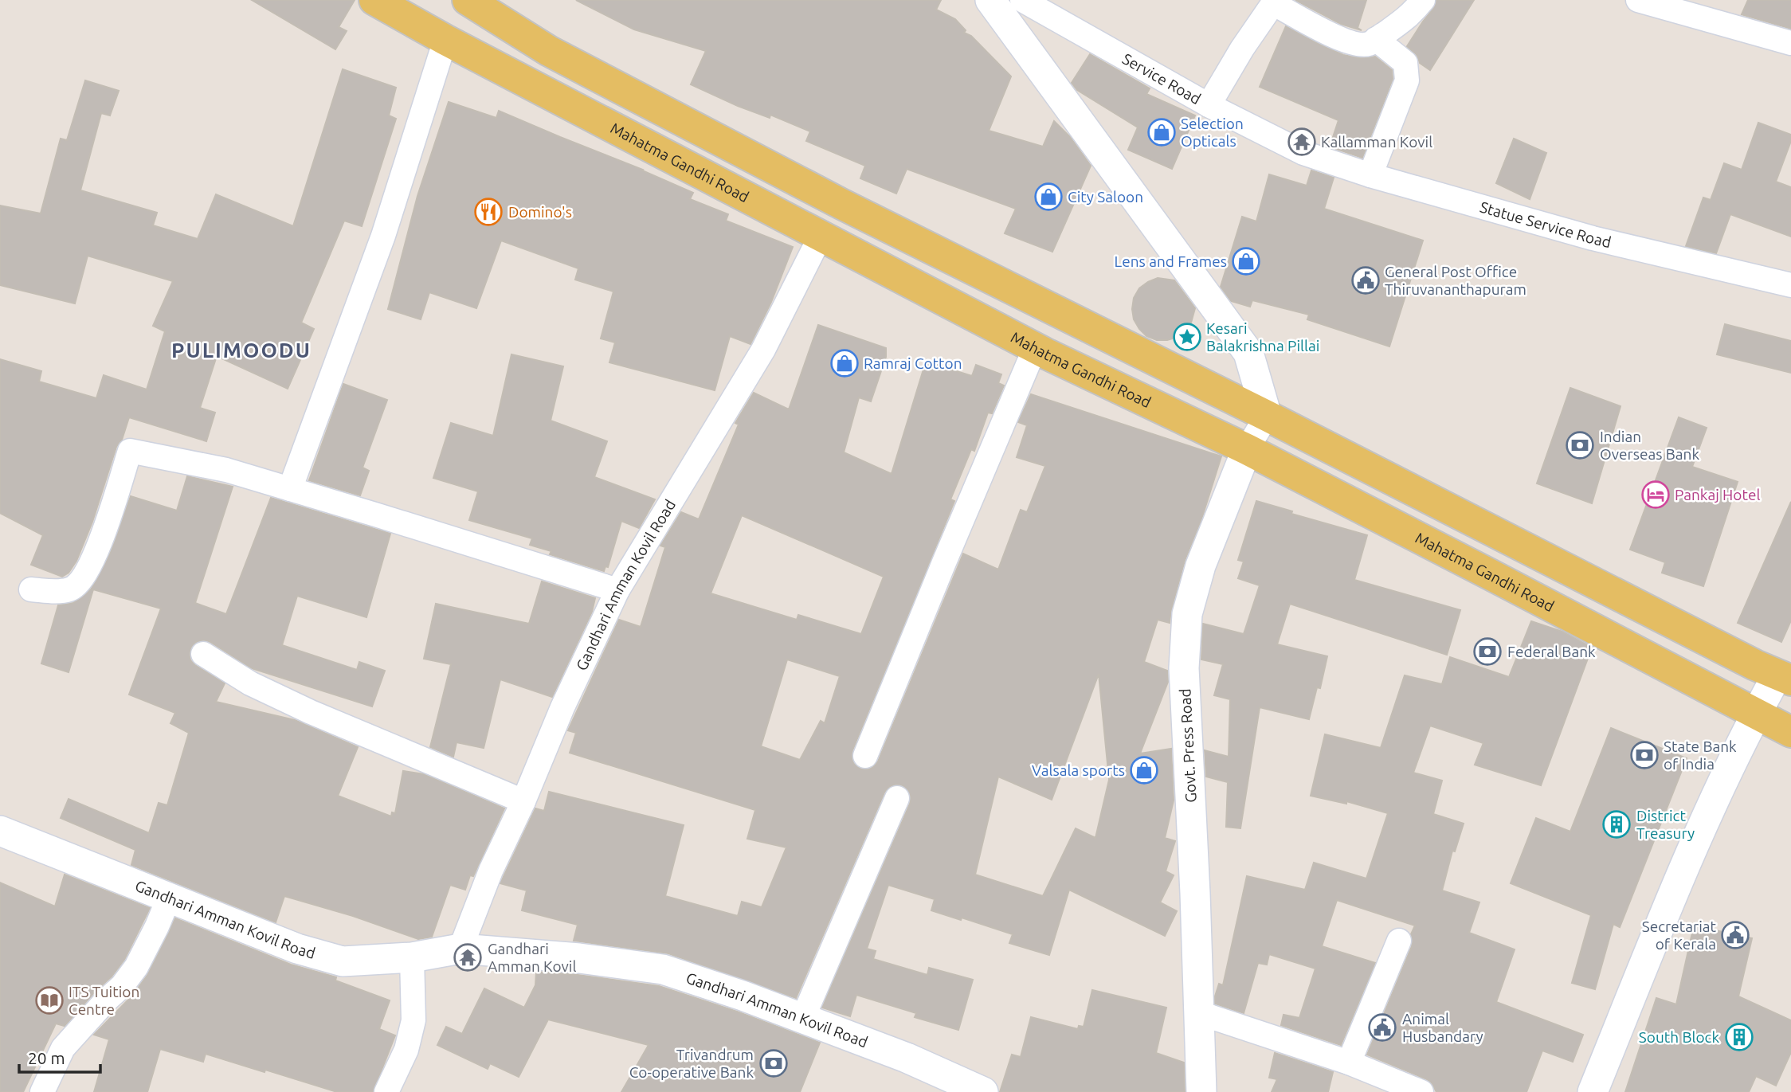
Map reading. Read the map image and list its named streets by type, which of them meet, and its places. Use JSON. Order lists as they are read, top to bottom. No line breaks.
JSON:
{"streets":{"main road":["Mahatma Gandhi Road"],"street":["Service Road","Statue Service Road","Gandhari Amman Kovil Road","Govt. Press Road"]},"crossings":[["Service Road","Statue Service Road"],["Mahatma Gandhi Road","Gandhari Amman Kovil Road"],["Mahatma Gandhi Road","Govt. Press Road"]],"districts":["PULIMOODU"],"places":{"shop":["Selection Opticals","City Saloon","Lens and Frames","Ramraj Cotton","Valsala sports"],"temple":["Kallamman Kovil","Gandhari Amman Kovil"],"restaurant":["Domino's"],"public building":["General Post Office Thiruvananthapuram","Secretariat of Kerala","Animal Husbandary"],"place":["Kesari Balakrishna Pillai"],"bank":["Indian Overseas Bank","Federal Bank","State Bank of India","Trivandrum Co-operative Bank"],"hotel":["Pankaj Hotel"],"building":["District Treasury","South Block"],"library":["ITS Tuition Centre"]},"scale_bar":"20 m"}
